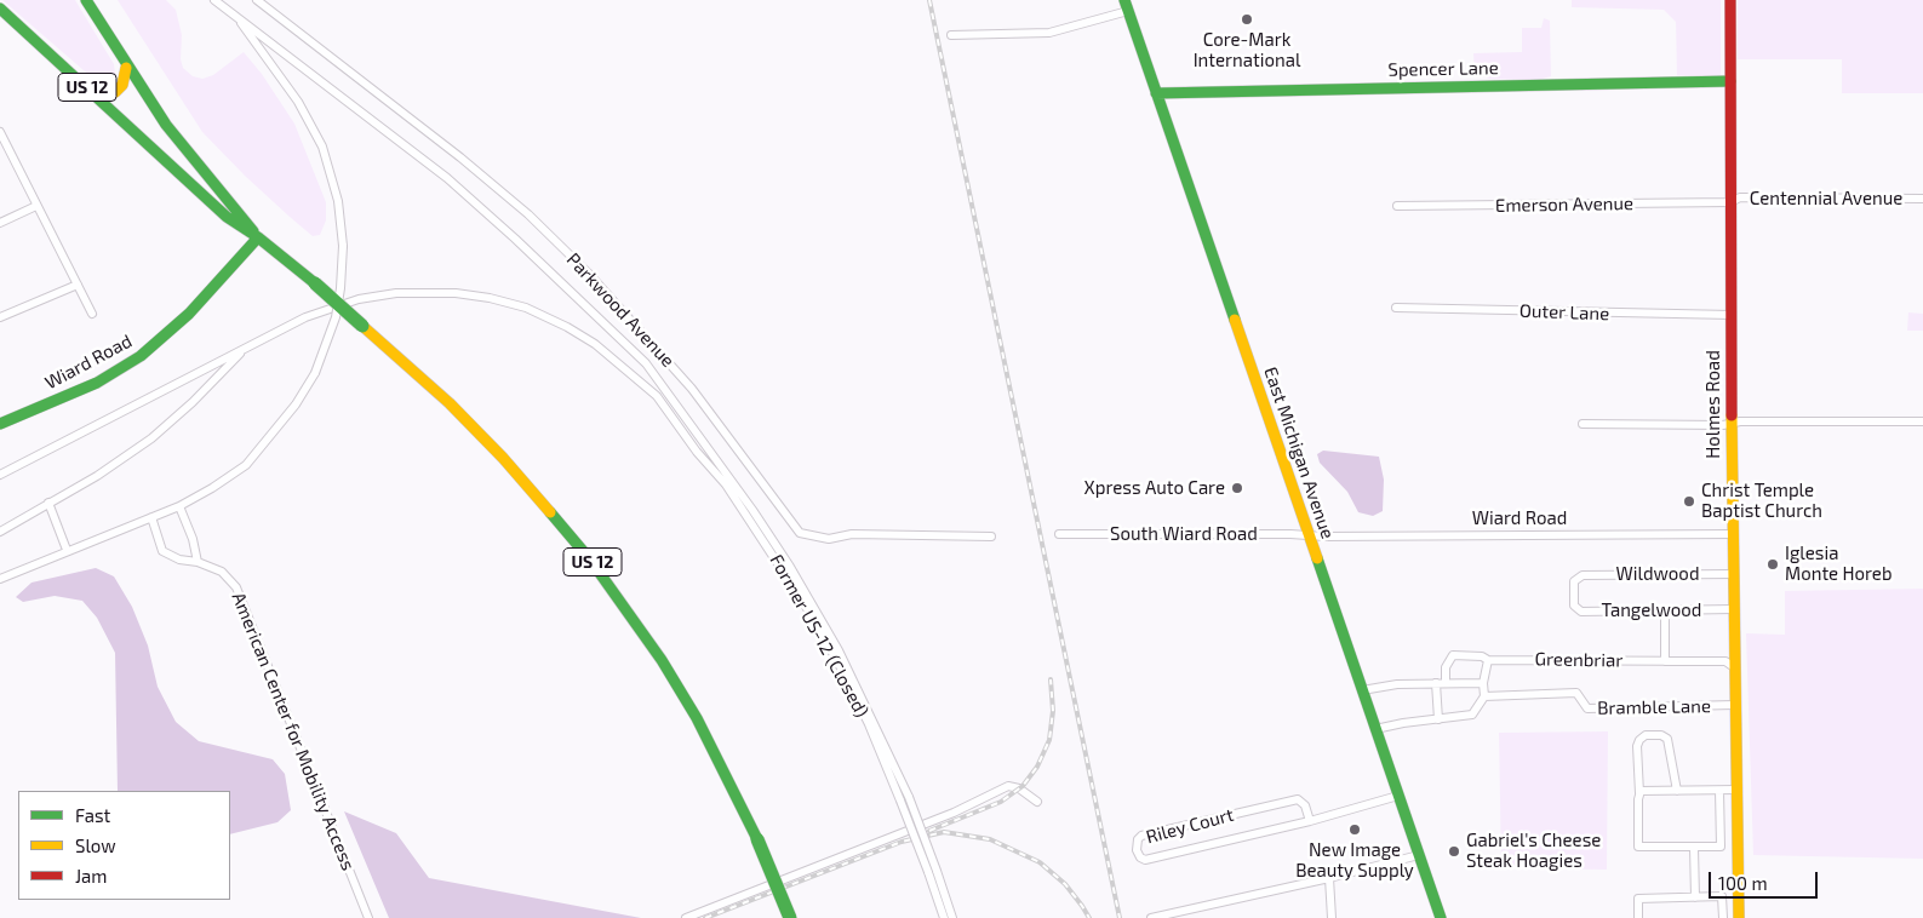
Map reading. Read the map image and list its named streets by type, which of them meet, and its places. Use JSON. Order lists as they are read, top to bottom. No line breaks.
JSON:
{"streets":{"main road":["Spencer Lane","US 12","Wiard Road","Holmes Road","East Michigan Avenue"],"street":["Centennial Avenue","Emerson Avenue","Parkwood Avenue","Outer Lane","South Wiard Road","Wildwood","Tangelwood","Former US-12 (Closed)","Greenbriar","Bramble Lane","American Center for Mobility Access","Riley Court"]},"crossings":[["Spencer Lane","Holmes Road"],["Spencer Lane","East Michigan Avenue"],["US 12","Wiard Road"],["Centennial Avenue","Emerson Avenue"],["Centennial Avenue","Holmes Road"],["Emerson Avenue","Holmes Road"],["Outer Lane","Holmes Road"],["Wiard Road","Holmes Road"],["Wiard Road","East Michigan Avenue"],["Wiard Road","South Wiard Road"],["Holmes Road","Wildwood"],["Holmes Road","Tangelwood"],["Holmes Road","Greenbriar"],["Holmes Road","Bramble Lane"],["East Michigan Avenue","South Wiard Road"],["East Michigan Avenue","Riley Court"],["Wildwood","Tangelwood"]],"places":["Core-Mark International","Xpress Auto Care","Christ Temple Baptist Church","Iglesia Monte Horeb","New Image Beauty Supply","Gabriel's Cheese Steak Hoagies"],"legend":["Fast","Slow","Jam"],"scale_bar":"100 m"}
